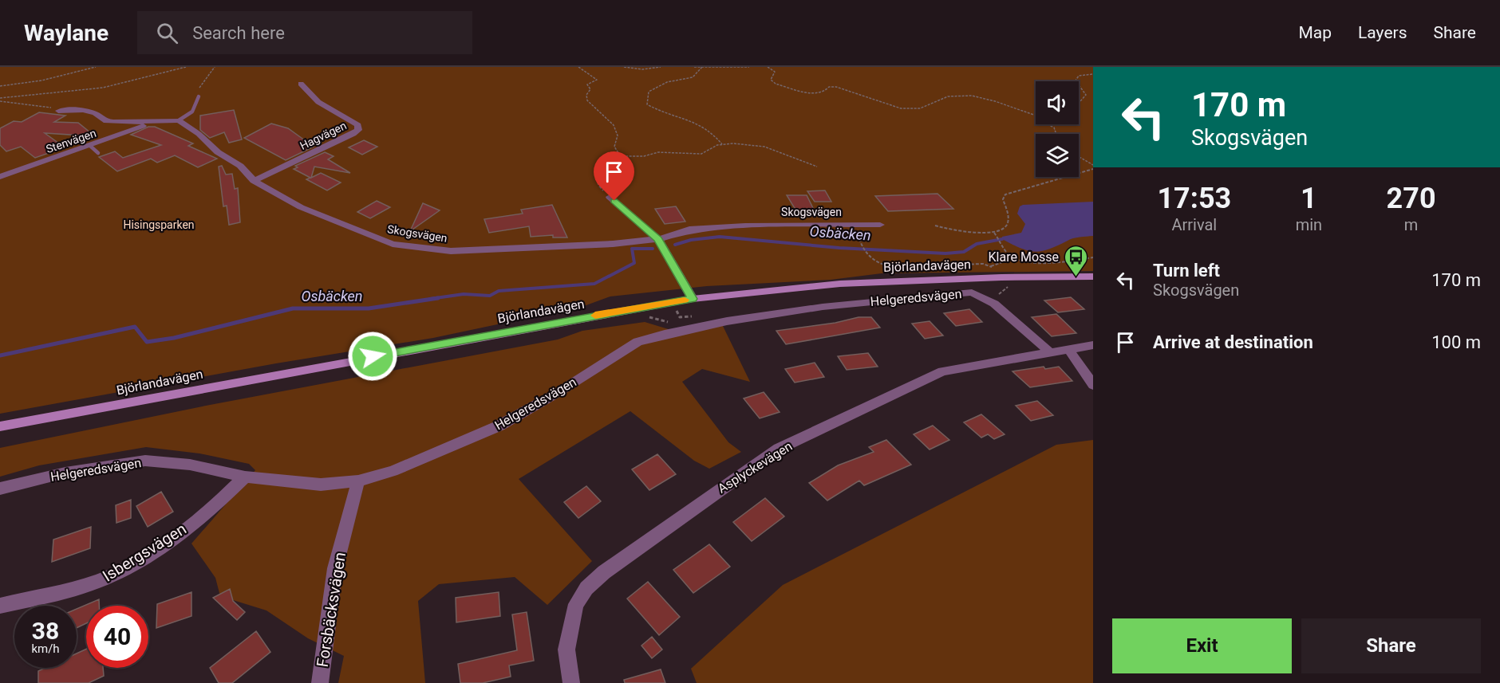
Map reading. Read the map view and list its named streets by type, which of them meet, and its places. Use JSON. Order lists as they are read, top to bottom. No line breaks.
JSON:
{"streets":{"street":["Hagvägen","Stenvägen","Skogsvägen","Björlandavägen","Helgeredsvägen","Asplyckevägen","Isbergsvägen","Forsbäcksvägen"]},"crossings":[["Hagvägen","Skogsvägen"],["Helgeredsvägen","Asplyckevägen"],["Helgeredsvägen","Isbergsvägen"],["Helgeredsvägen","Forsbäcksvägen"]],"water":["Osbäcken"],"parks":["Hisingsparken"],"places":{"bus stop":["Klare Mosse"]},"page":{"header":"Waylane","search":"Search here","nav":["Map","Layers","Share"],"turn":["170 m","Skogsvägen"],"eta":["17:53","Arrival","1","min","270","m"],"list":[{"name":"Turn left","note":"Skogsvägen","value":"170 m"},{"name":"Arrive at destination","value":"100 m"}],"speed":"38 km/h","limit":"40","buttons":["Exit","Share"]}}
